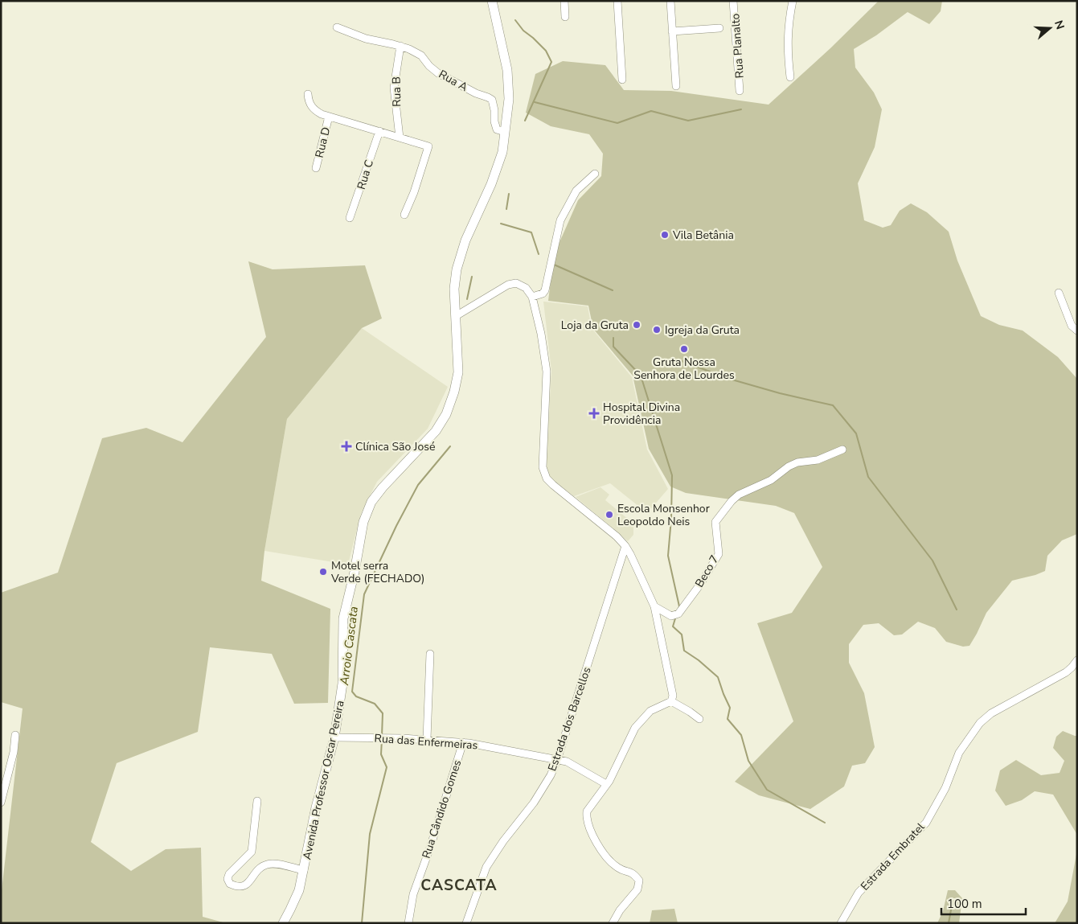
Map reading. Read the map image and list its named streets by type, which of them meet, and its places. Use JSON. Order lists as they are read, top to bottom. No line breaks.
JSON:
{"streets":{"main road":["Avenida Professor Oscar Pereira"],"street":["Rua Planalto","Rua A","Rua B","Rua D","Rua C","Beco 7","Estrada dos Barcellos","Rua das Enfermeiras","Rua Cândido Gomes","Estrada Embratel"]},"crossings":[["Rua A","Rua B"],["Rua A","Avenida Professor Oscar Pereira"],["Estrada dos Barcellos","Rua das Enfermeiras"],["Rua das Enfermeiras","Avenida Professor Oscar Pereira"],["Rua das Enfermeiras","Rua Cândido Gomes"]],"districts":["CASCATA"],"water":["Arroio Cascata"],"places":{"other":["Vila Betânia","Loja da Gruta","Igreja da Gruta","Gruta Nossa Senhora de Lourdes","Escola Monsenhor Leopoldo Neis","Motel serra Verde (FECHADO)"],"health":["Hospital Divina Providência","Clínica São José"]},"scale_bar":"100 m","north":"right"}
